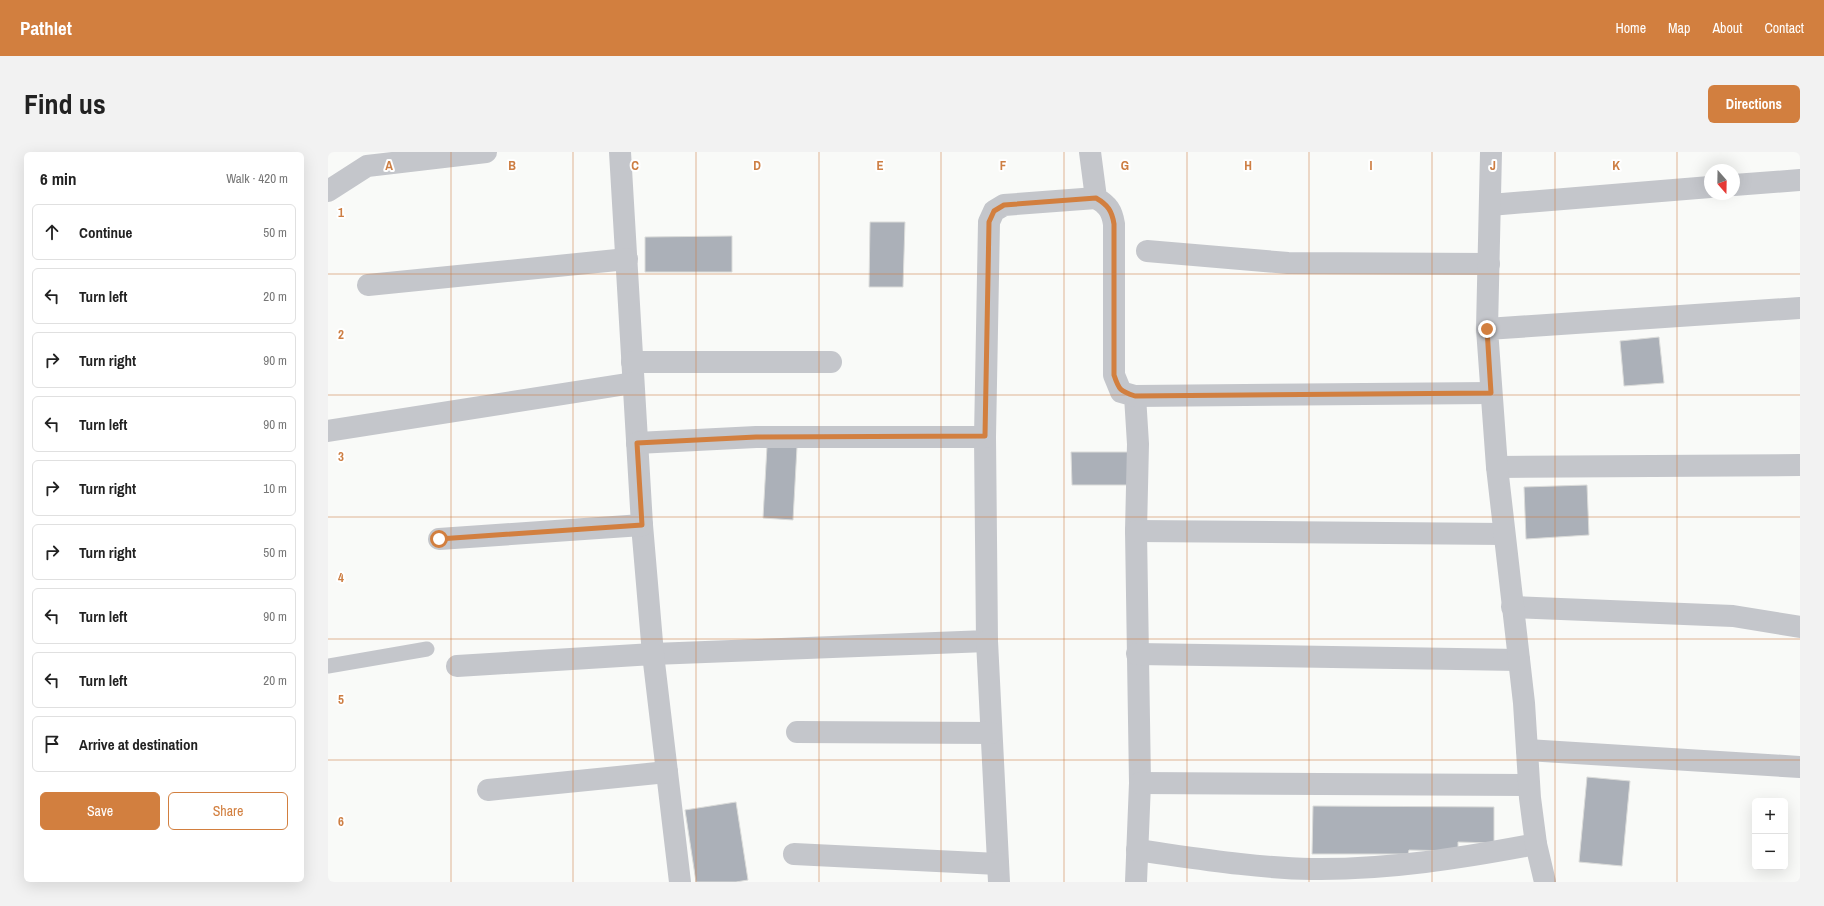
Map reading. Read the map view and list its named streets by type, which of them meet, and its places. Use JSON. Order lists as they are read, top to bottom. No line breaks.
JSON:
{"north":"bottom","page":{"header":"Pathlet","nav":["Home","Map","About","Contact"],"title":"Find us","buttons":["Directions",["Save","Share"]],"heading":["6 min","Walk · 420 m"],"list":[["Continue","50 m"],["Turn left","20 m"],["Turn right","90 m"],["Turn left","90 m"],["Turn right","10 m"],["Turn right","50 m"],["Turn left","90 m"],["Turn left","20 m"],"Arrive at destination"],"map_buttons":["+","−"]},"grid":{"columns":["A","B","C","D","E","F","G","H","I","J","K"],"rows":["1","2","3","4","5","6"]}}
